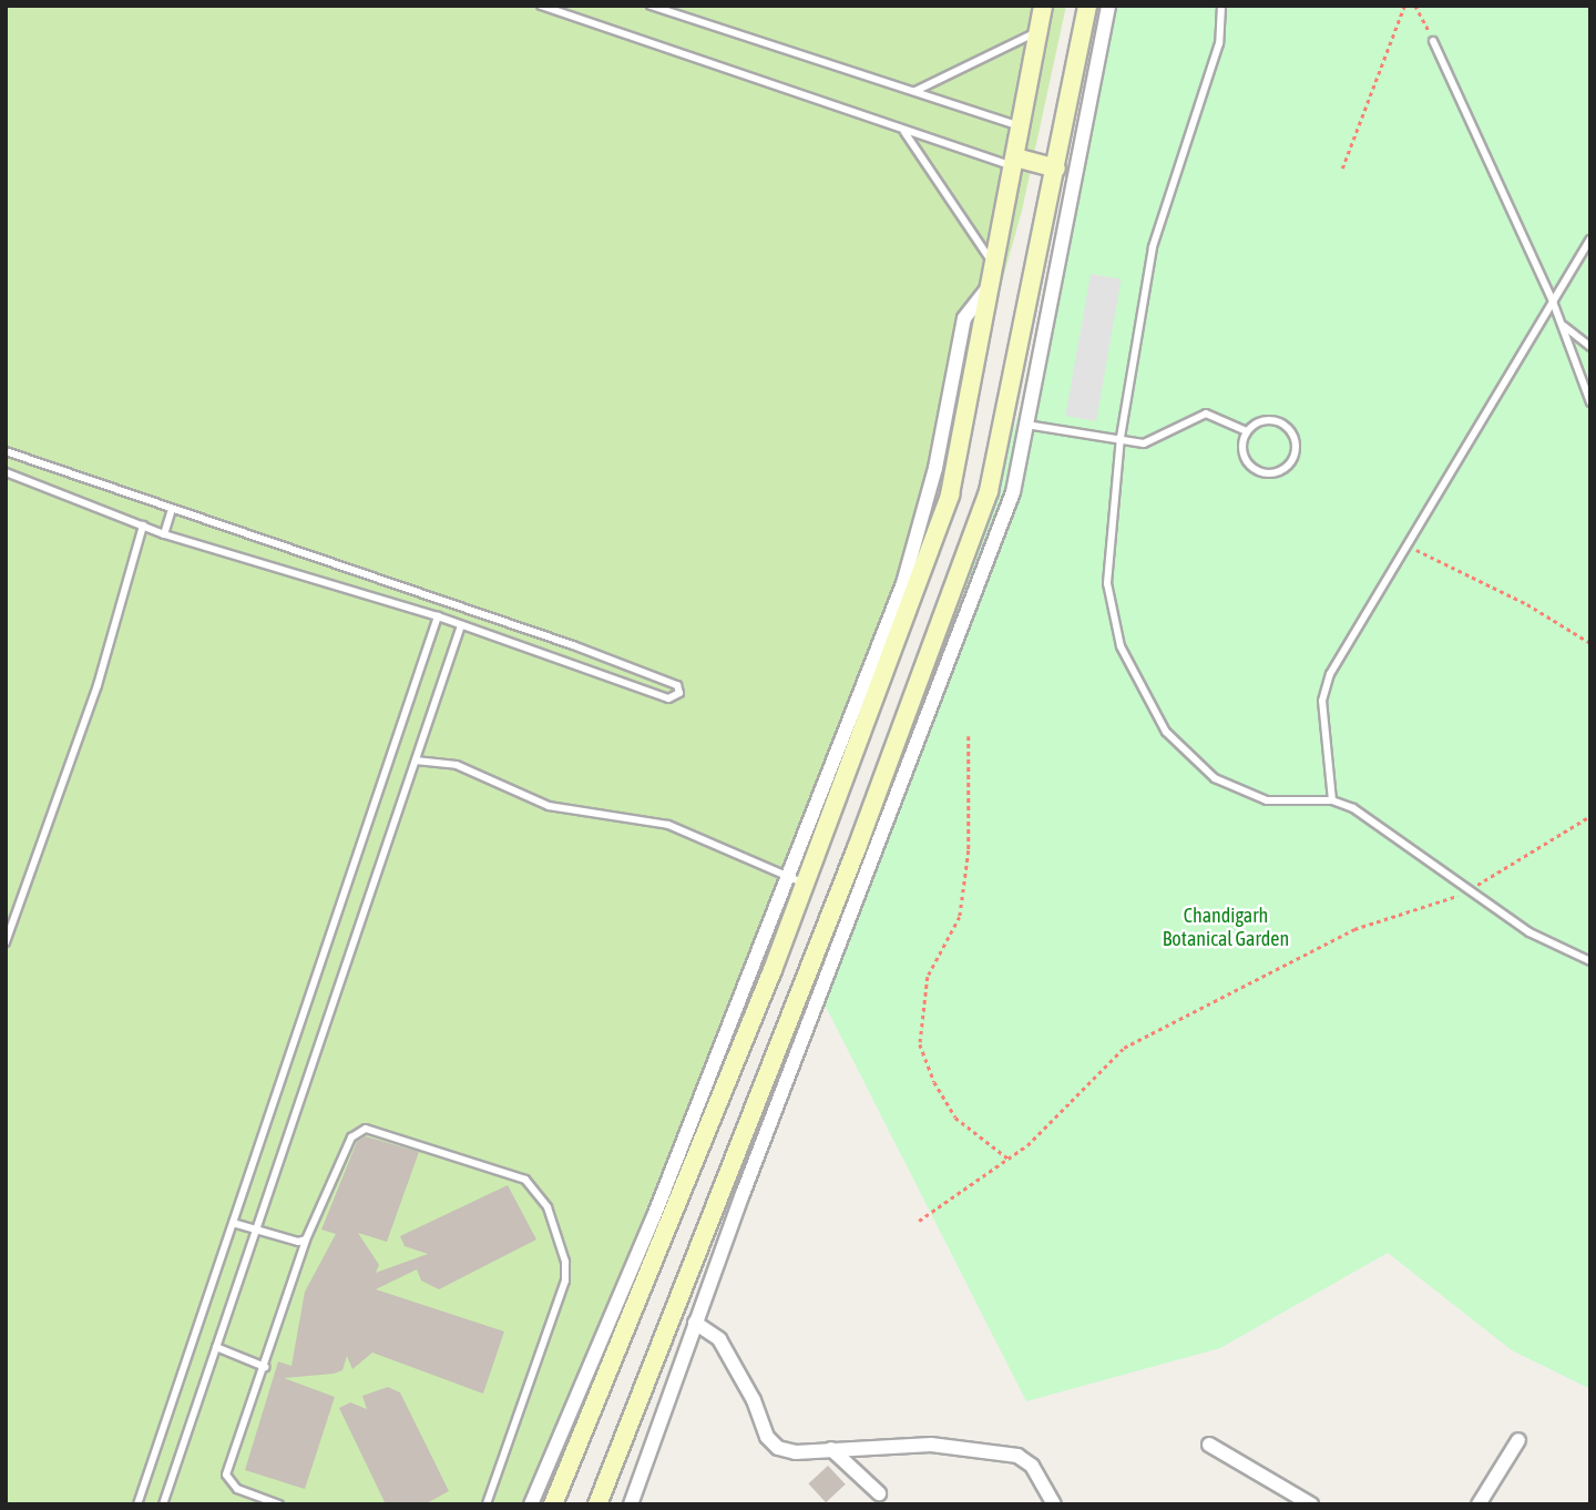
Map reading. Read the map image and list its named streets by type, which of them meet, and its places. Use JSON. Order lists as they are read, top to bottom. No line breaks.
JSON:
{"parks":["Chandigarh Botanical Garden"]}
